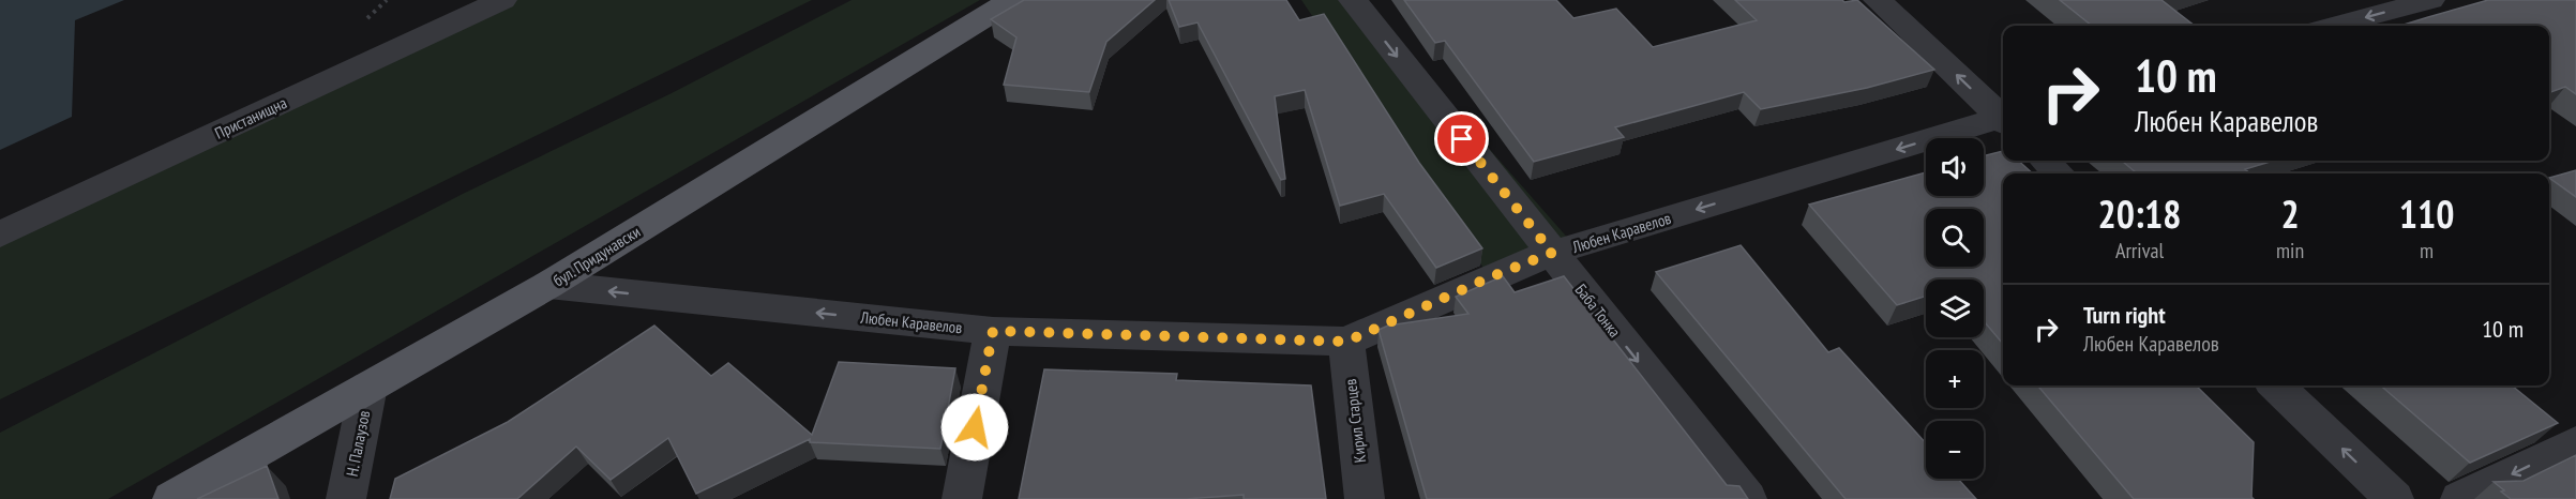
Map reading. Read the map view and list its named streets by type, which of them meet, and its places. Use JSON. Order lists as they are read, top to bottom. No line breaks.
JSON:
{"streets":{"main road":["бул. Придунавски"],"street":["Пристанищна","Любен Каравелов","Баба Тонка","Кирил Старцев","Н. Палаузов"]},"crossings":[["Любен Каравелов","бул. Придунавски"],["Любен Каравелов","Баба Тонка"],["Любен Каравелов","Кирил Старцев"],["бул. Придунавски","Н. Палаузов"]],"one_way":["Любен Каравелов","Баба Тонка"],"page":{"turn":["10 m","Любен Каравелов"],"map_buttons":["+","−"],"eta":["20:18","Arrival","2","min","110","m"],"list":[{"name":"Turn right","note":"Любен Каравелов","value":"10 m"}]}}
